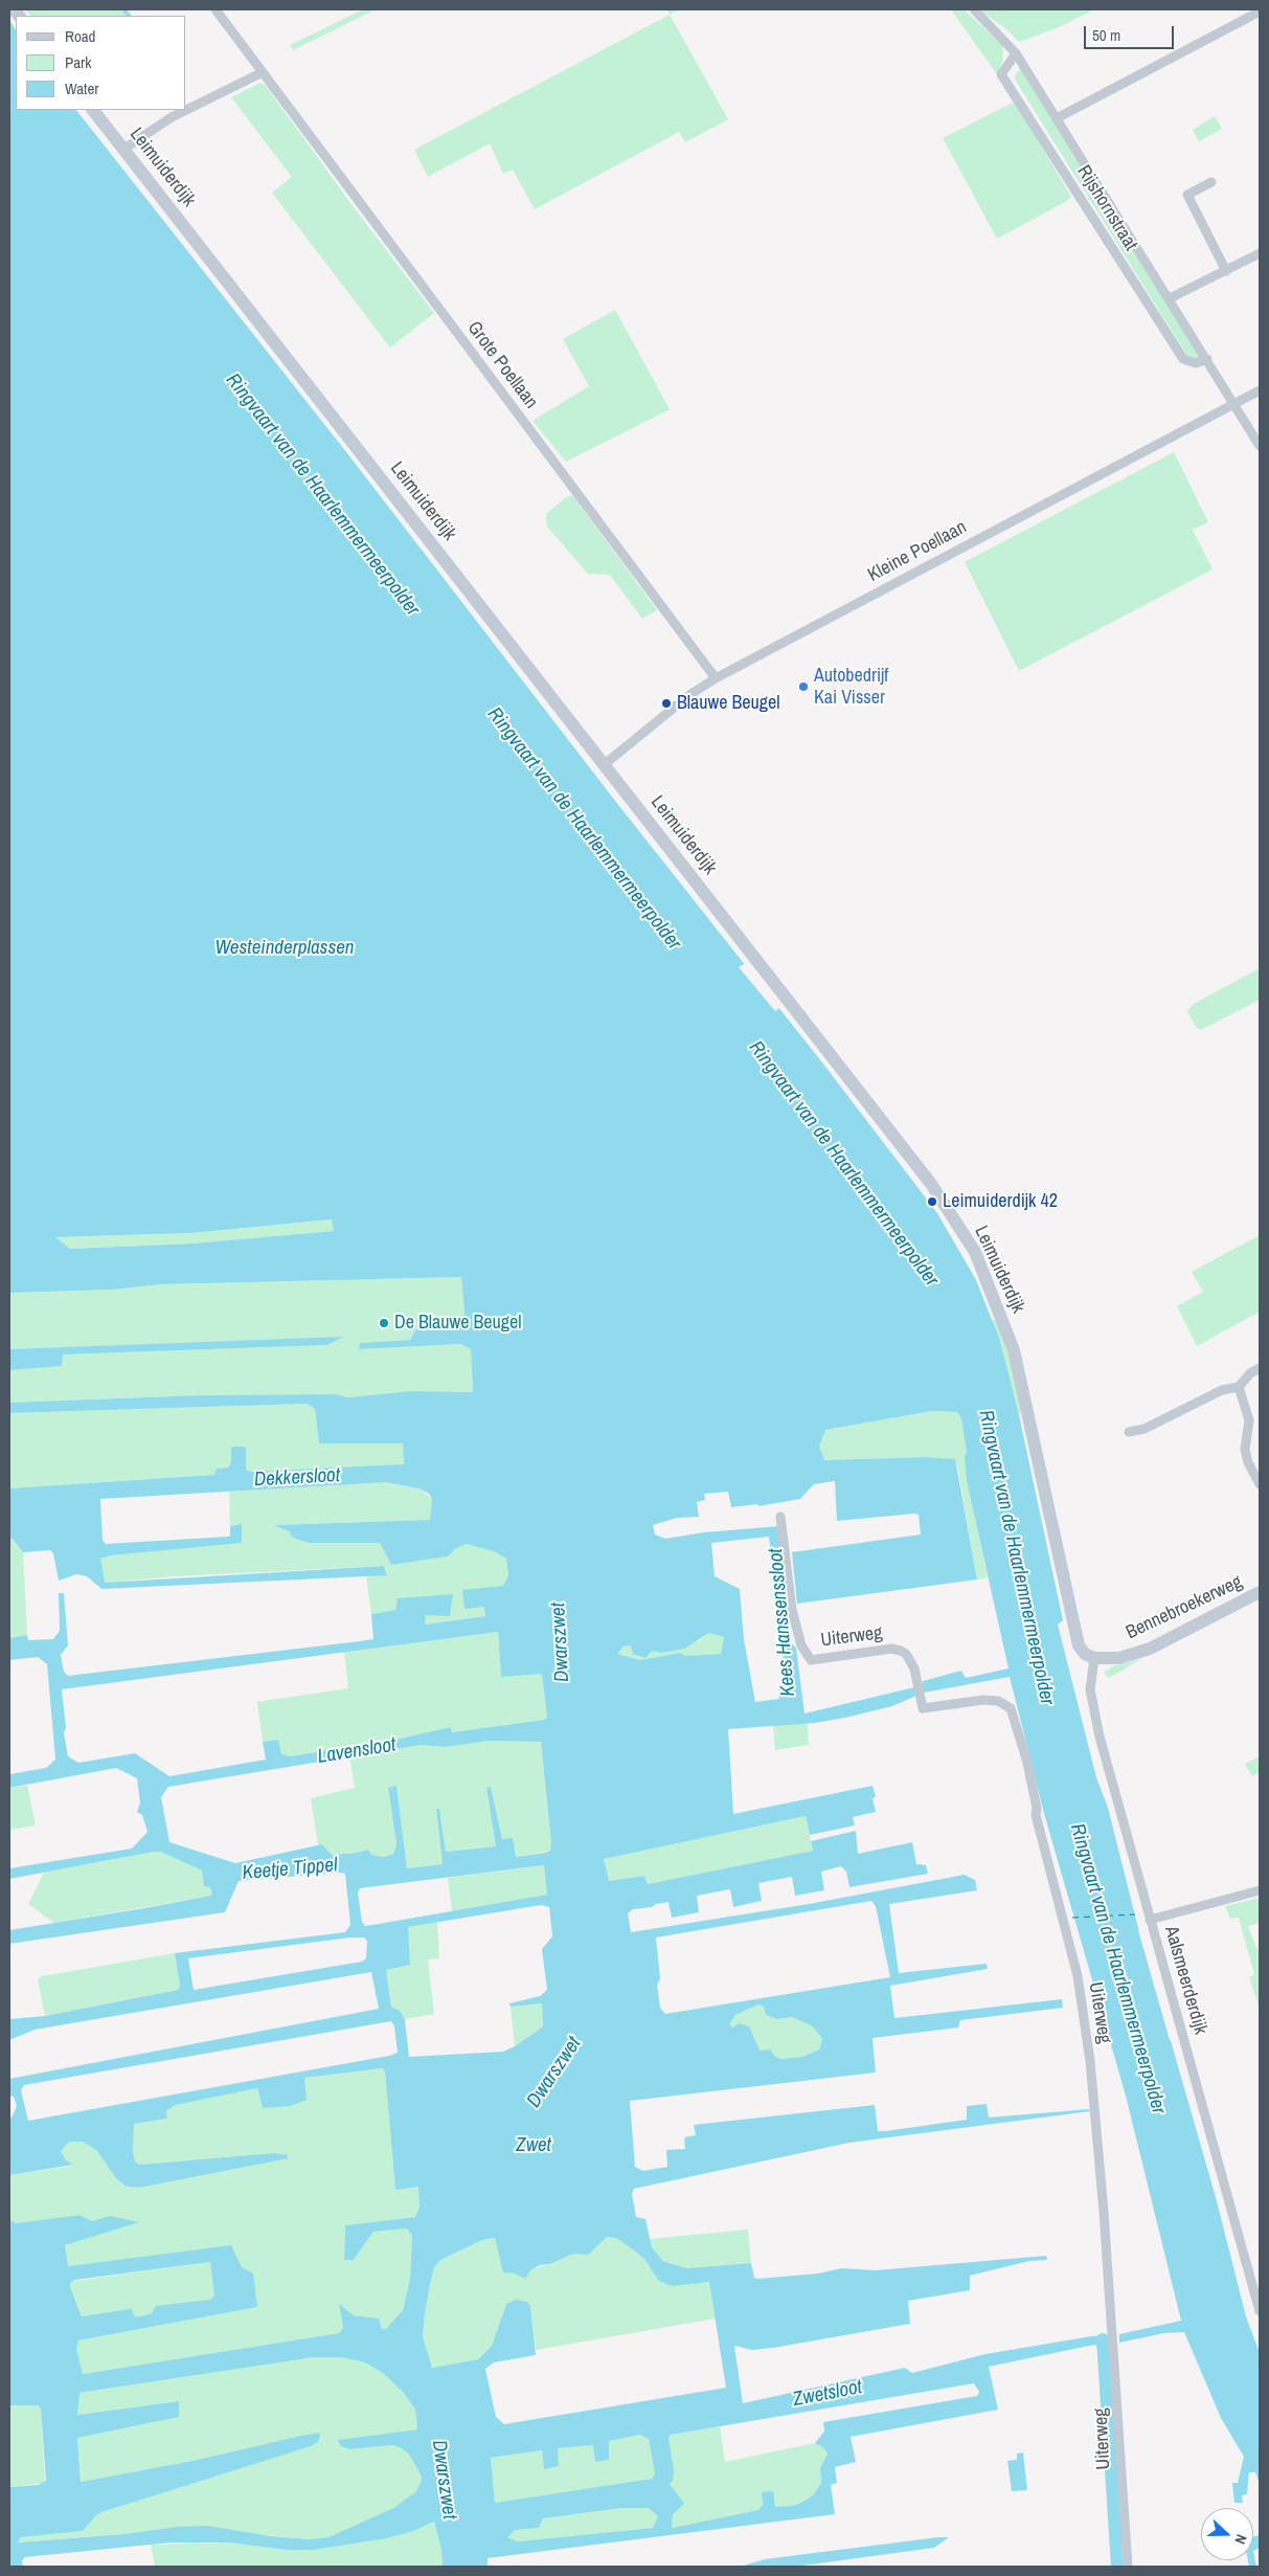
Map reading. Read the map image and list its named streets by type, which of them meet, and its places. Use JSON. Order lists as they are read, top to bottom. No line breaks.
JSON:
{"streets":{"street":["Leimuiderdijk","Rijshornstraat","Grote Poellaan","Kleine Poellaan","Bennebroekerweg","Uiterweg","Aalsmeerderdijk"]},"crossings":[["Leimuiderdijk","Kleine Poellaan"],["Leimuiderdijk","Bennebroekerweg"],["Leimuiderdijk","Aalsmeerderdijk"],["Rijshornstraat","Kleine Poellaan"],["Grote Poellaan","Kleine Poellaan"],["Bennebroekerweg","Aalsmeerderdijk"]],"water":["Ringvaart van de Haarlemmermeerpolder","Westeinderplassen","Dekkersloot","Kees Hanssenssloot","Dwarszwet","Lavensloot","Keetje Tippel","Zwet","Zwetsloot"],"places":["Autobedrijf Kai Visser","Blauwe Beugel","Leimuiderdijk 42","De Blauwe Beugel"],"legend":["Road","Park","Water"],"scale_bar":"50 m","north":"right"}
